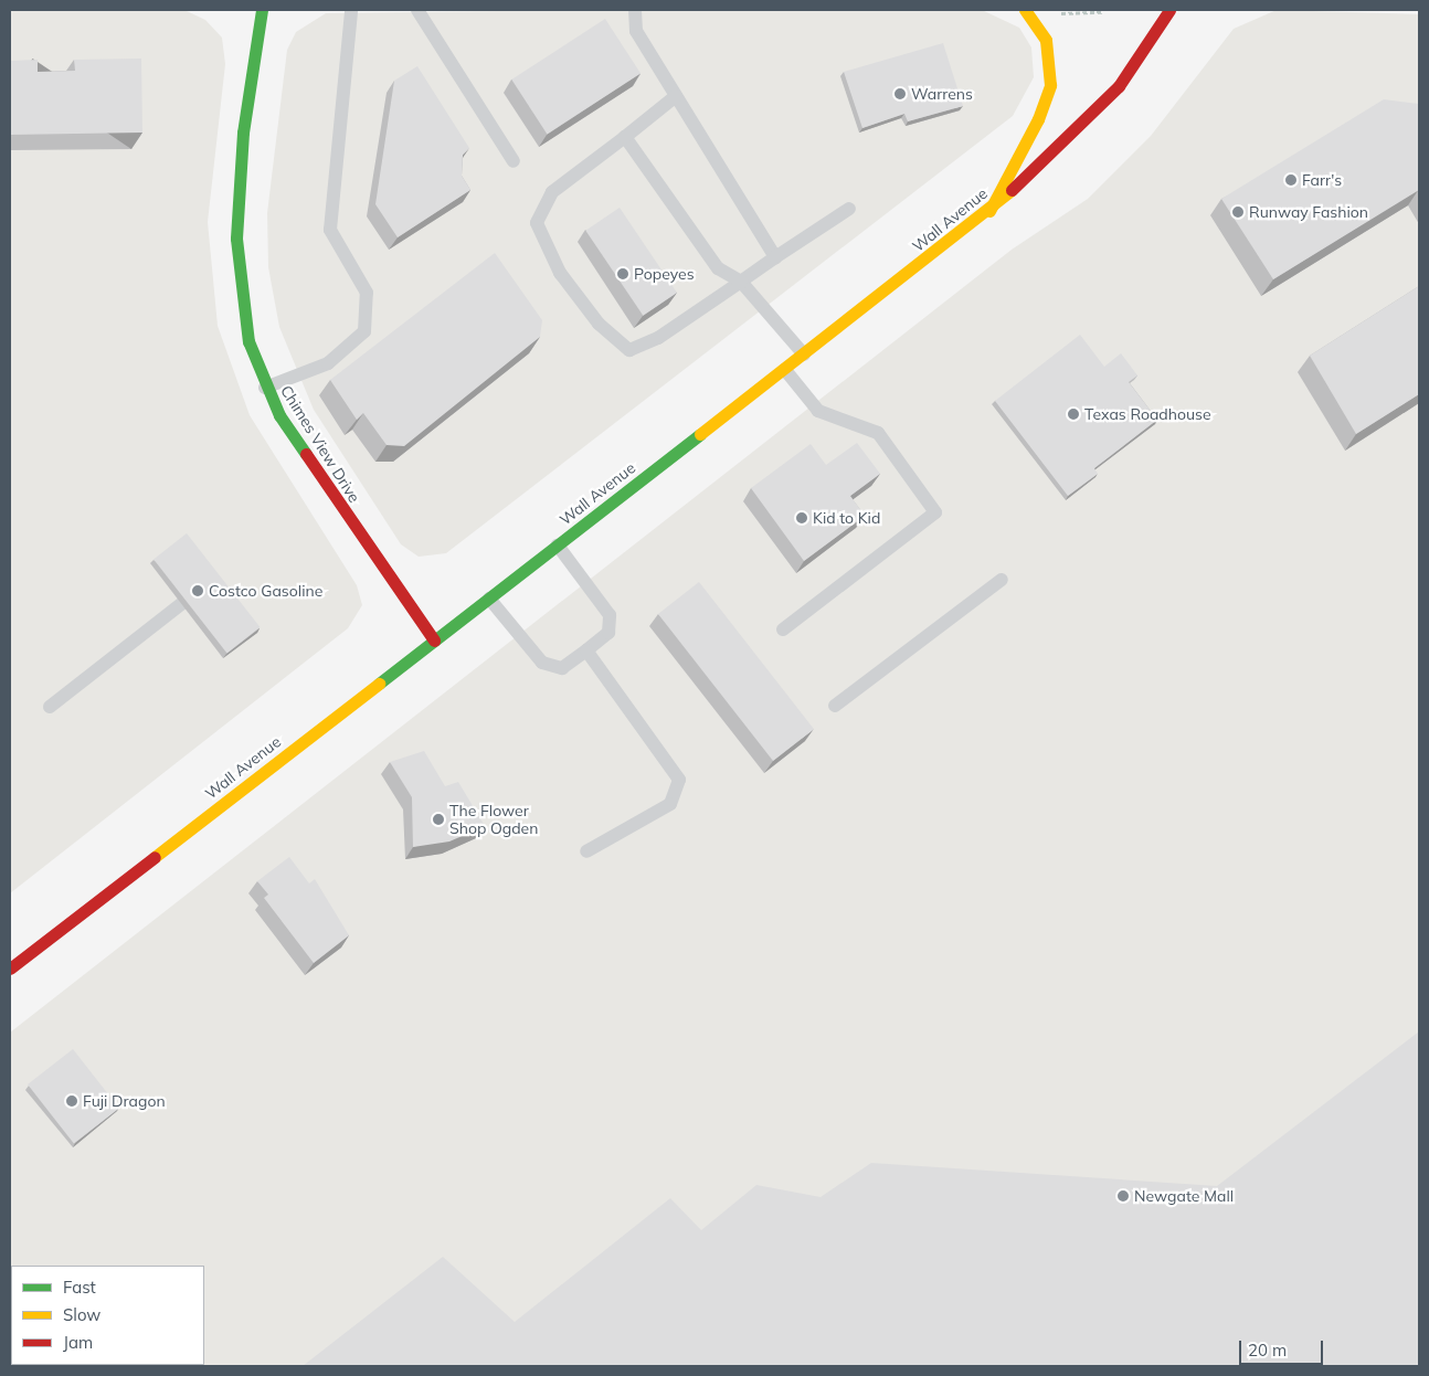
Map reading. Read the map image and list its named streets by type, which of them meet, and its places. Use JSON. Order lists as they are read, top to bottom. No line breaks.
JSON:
{"streets":{"main road":["Wall Avenue","Chimes View Drive"]},"crossings":[["Wall Avenue","Chimes View Drive"]],"places":["Warrens","Farr's","Runway Fashion","Popeyes","Texas Roadhouse","Kid to Kid","Costco Gasoline","The Flower Shop Ogden","Fuji Dragon","Newgate Mall"],"legend":["Fast","Slow","Jam"],"scale_bar":"20 m"}
